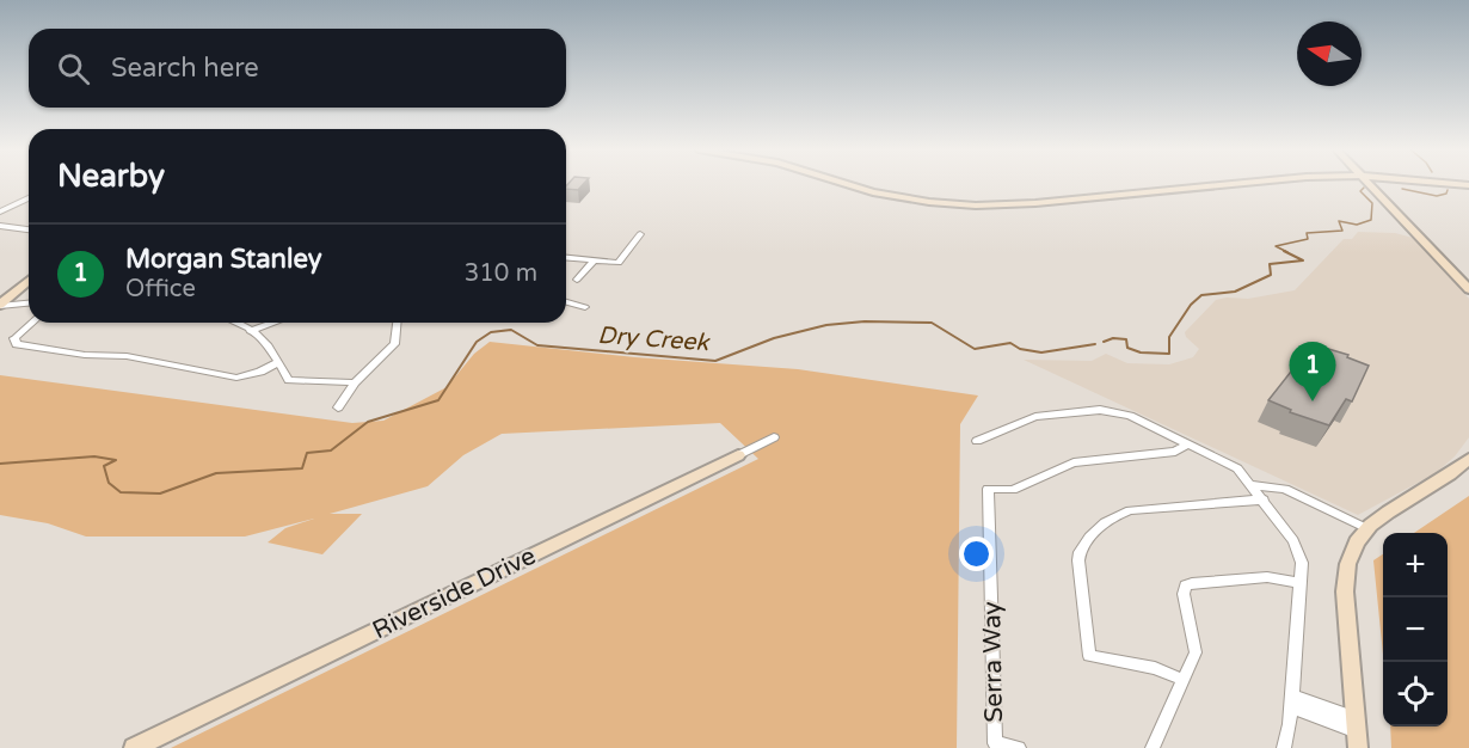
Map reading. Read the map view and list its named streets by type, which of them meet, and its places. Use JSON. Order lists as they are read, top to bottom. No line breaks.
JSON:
{"streets":{"main road":["Riverside Drive"],"street":["Serra Way"]},"water":["Dry Creek"],"north":"left","page":{"search":"Search here","heading":"Nearby","list":[{"mark":"1","name":"Morgan Stanley","note":"Office","value":"310 m"}],"pins":"1","map_buttons":["+","−"]}}
